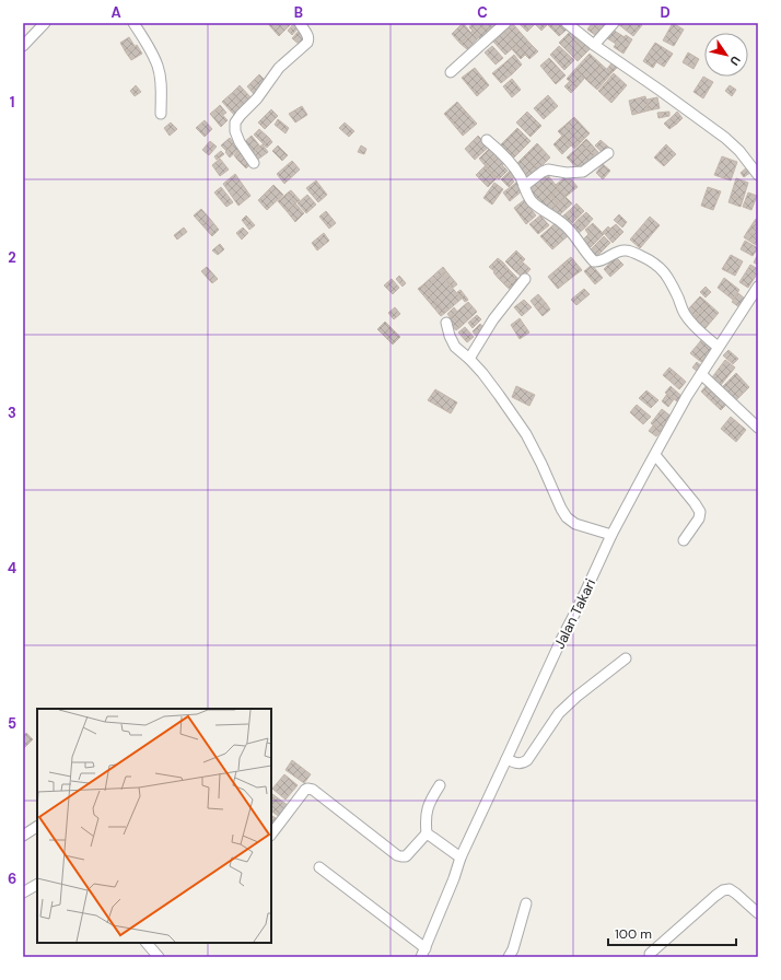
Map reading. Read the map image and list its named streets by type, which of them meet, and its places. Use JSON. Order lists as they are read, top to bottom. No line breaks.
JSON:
{"streets":{"street":["Jalan Takari"]},"scale_bar":"100 m","north":"bottom right","grid":{"columns":["A","B","C","D"],"rows":["1","2","3","4","5","6"]}}
